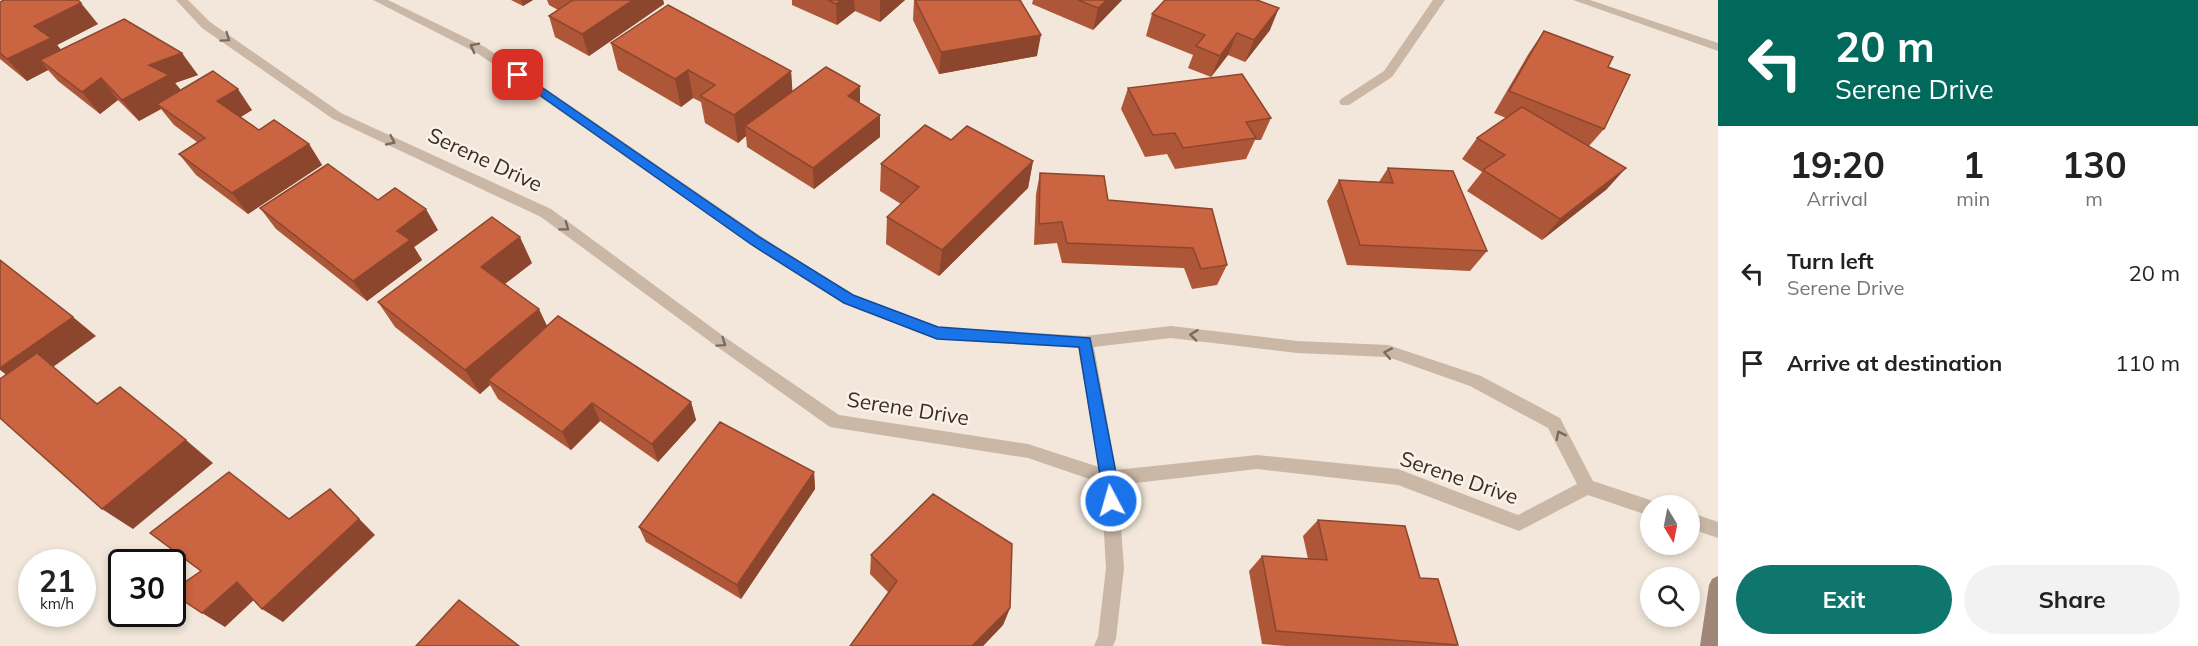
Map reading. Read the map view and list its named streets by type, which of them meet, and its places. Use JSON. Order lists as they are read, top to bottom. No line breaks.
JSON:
{"streets":{"street":["Serene Drive"]},"north":"bottom","page":{"turn":["20 m","Serene Drive"],"eta":["19:20","Arrival","1","min","130","m"],"list":[{"name":"Turn left","note":"Serene Drive","value":"20 m"},{"name":"Arrive at destination","value":"110 m"}],"speed":"21 km/h","limit":"30","buttons":["Exit","Share"]}}
